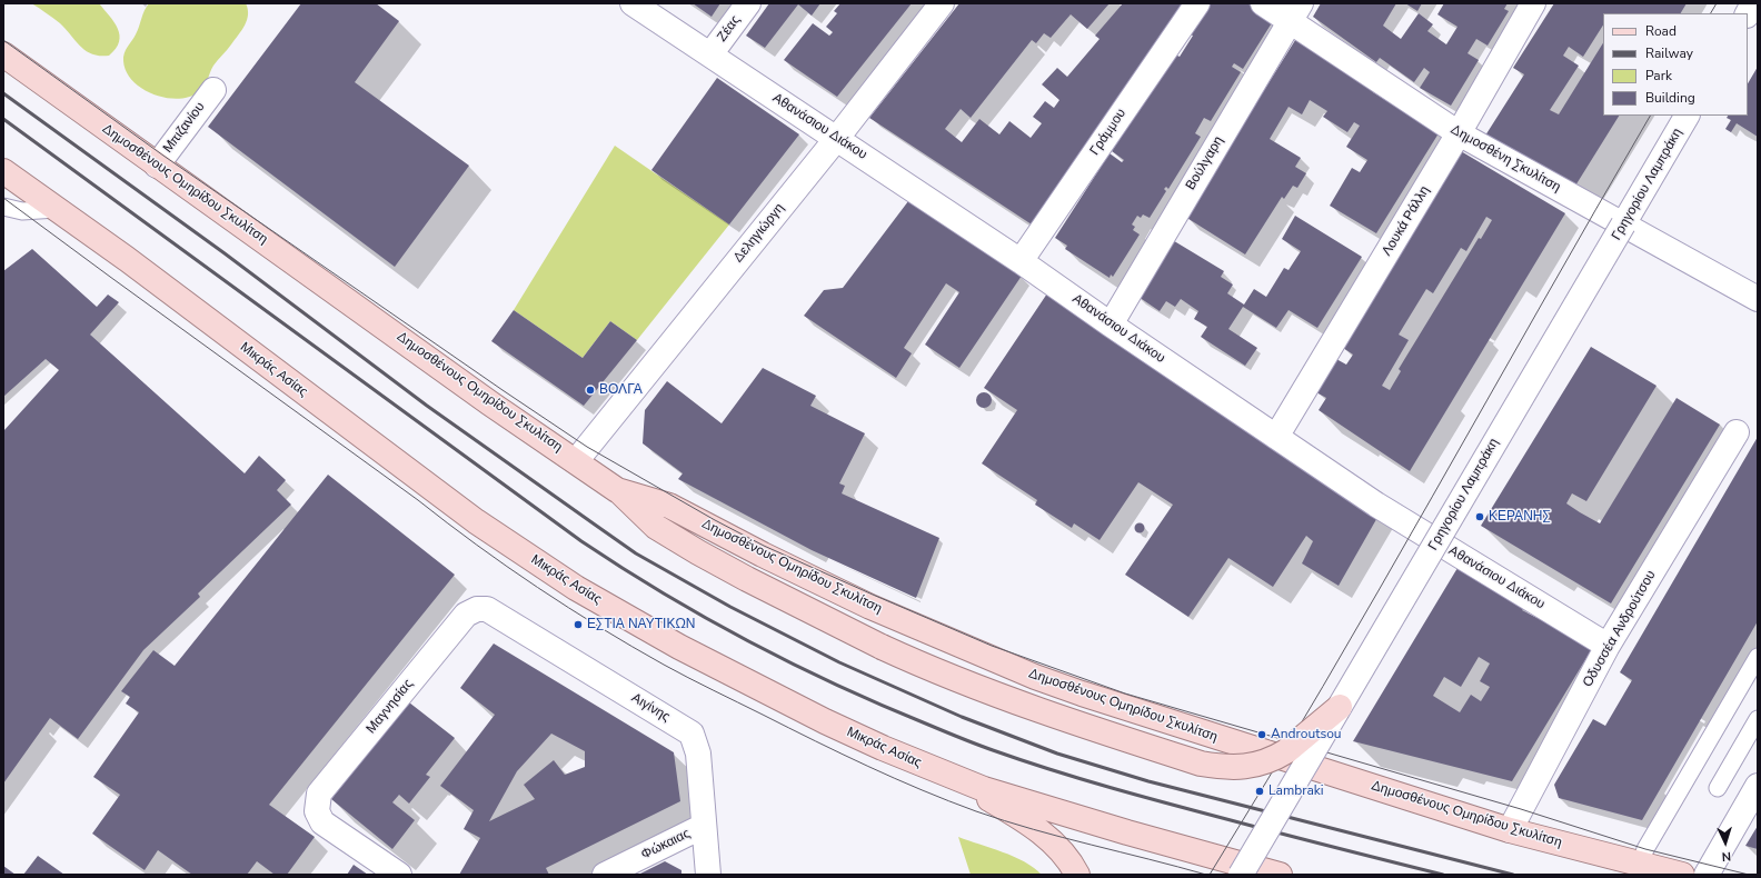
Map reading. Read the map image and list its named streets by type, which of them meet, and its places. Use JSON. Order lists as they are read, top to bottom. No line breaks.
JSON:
{"streets":{"main road":["Δημοσθένους Ομηρίδου Σκυλίτση","Μικράς Ασίας"],"street":["Ζέας","Αθανάσιου Διάκου","Μπιζανίου","Γράμμου","Δημοσθένη Σκυλίτση","Βούλγαρη","Γρηγορίου Λαμπράκη","Λουκά Ράλλη","Δεληγιώργη","Οδυσσέα Ανδρούτσου","Μαγνησίας","Αιγίνης","Φώκαιας"]},"crossings":[["Ζέας","Αθανάσιου Διάκου"],["Αθανάσιου Διάκου","Γράμμου"],["Αθανάσιου Διάκου","Βούλγαρη"],["Αθανάσιου Διάκου","Λουκά Ράλλη"],["Αθανάσιου Διάκου","Δεληγιώργη"],["Αθανάσιου Διάκου","Οδυσσέα Ανδρούτσου"],["Μπιζανίου","Δημοσθένους Ομηρίδου Σκυλίτση"],["Δημοσθένη Σκυλίτση","Βούλγαρη"],["Δημοσθένη Σκυλίτση","Γρηγορίου Λαμπράκη"],["Δημοσθένη Σκυλίτση","Λουκά Ράλλη"],["Δημοσθένους Ομηρίδου Σκυλίτση","Δεληγιώργη"],["Δημοσθένους Ομηρίδου Σκυλίτση","Οδυσσέα Ανδρούτσου"],["Γρηγορίου Λαμπράκη","Μικράς Ασίας"],["Μαγνησίας","Αιγίνης"],["Αιγίνης","Φώκαιας"]],"places":["ΒΟΛΓΑ","ΚΕΡΑΝΗΣ","ΕΣΤΙΑ ΝΑΥΤΙΚΩΝ","Androutsou","Lambraki"],"legend":["Road","Railway","Park","Building"],"north":"bottom"}
